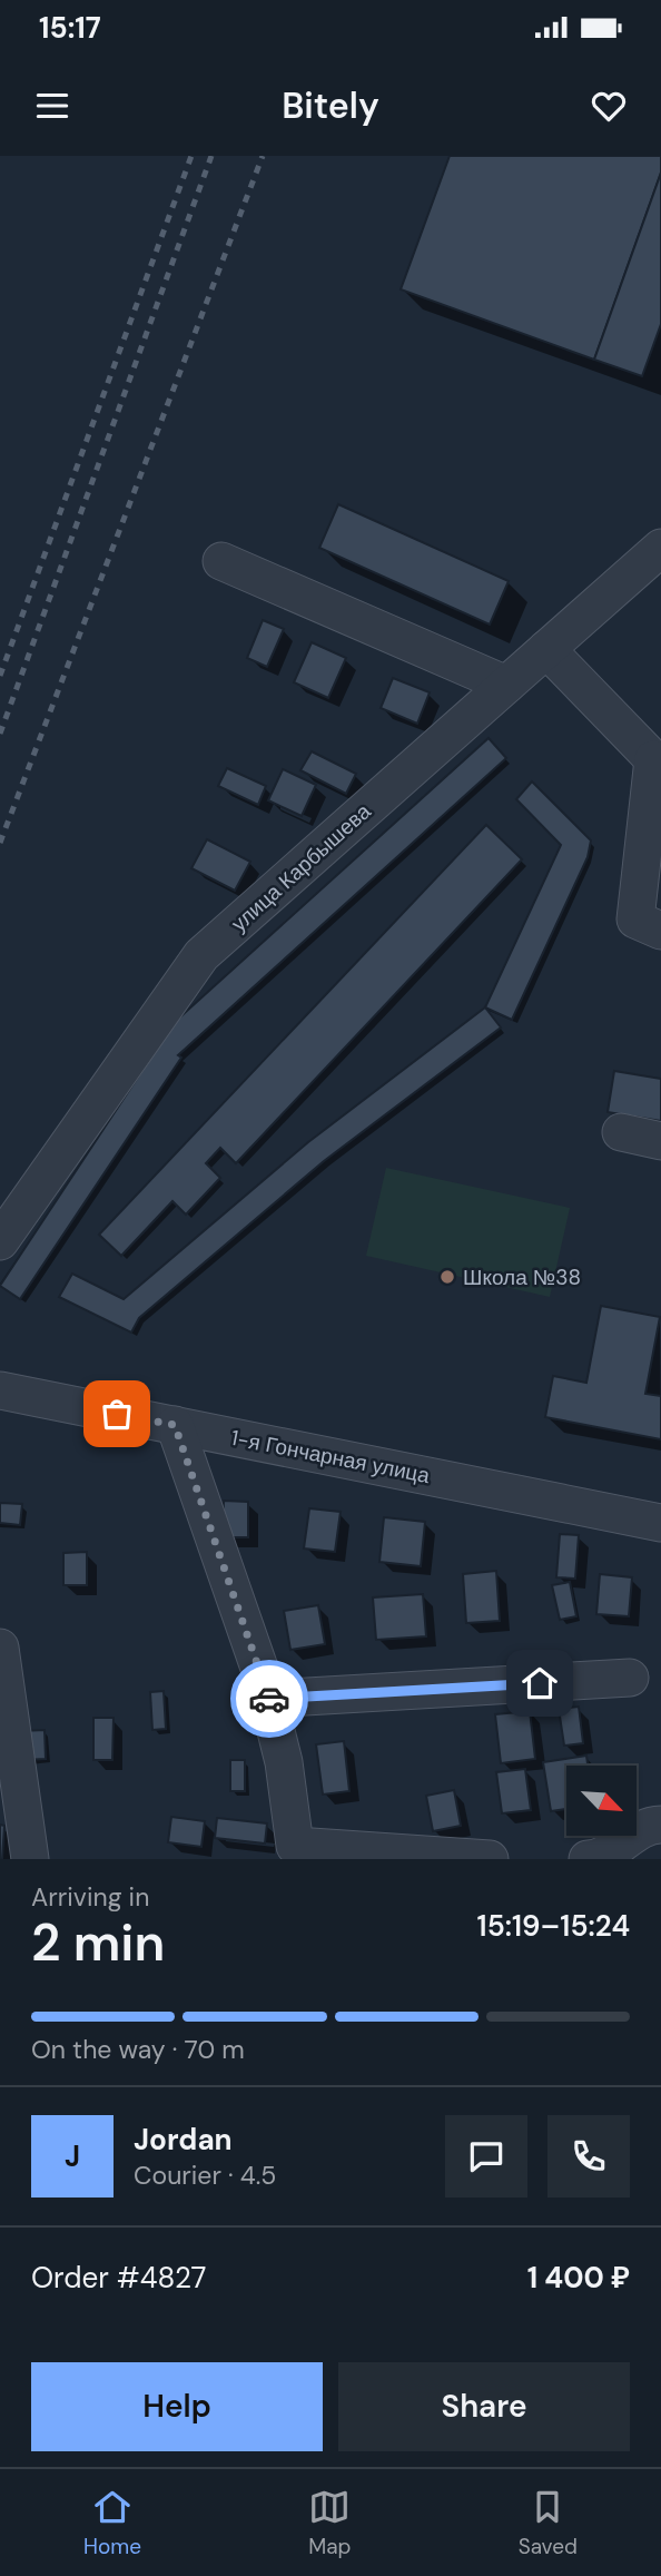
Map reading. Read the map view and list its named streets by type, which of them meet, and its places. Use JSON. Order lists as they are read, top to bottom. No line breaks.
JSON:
{"streets":{"street":["улица Карбышева","1-я Гончарная улица"]},"places":["Школа №38"],"north":"bottom right","page":{"status":"15:17","header":"Bitely","heading":["2 min","Arriving in","15:19–15:24"],"panel":["Jordan","Courier · 4.5","Order #4827","1 400 ₽"],"bar":"On the way · 70 m","round":"J","buttons":["Help","Share"],"tabs":["Home","Map","Saved"]}}
